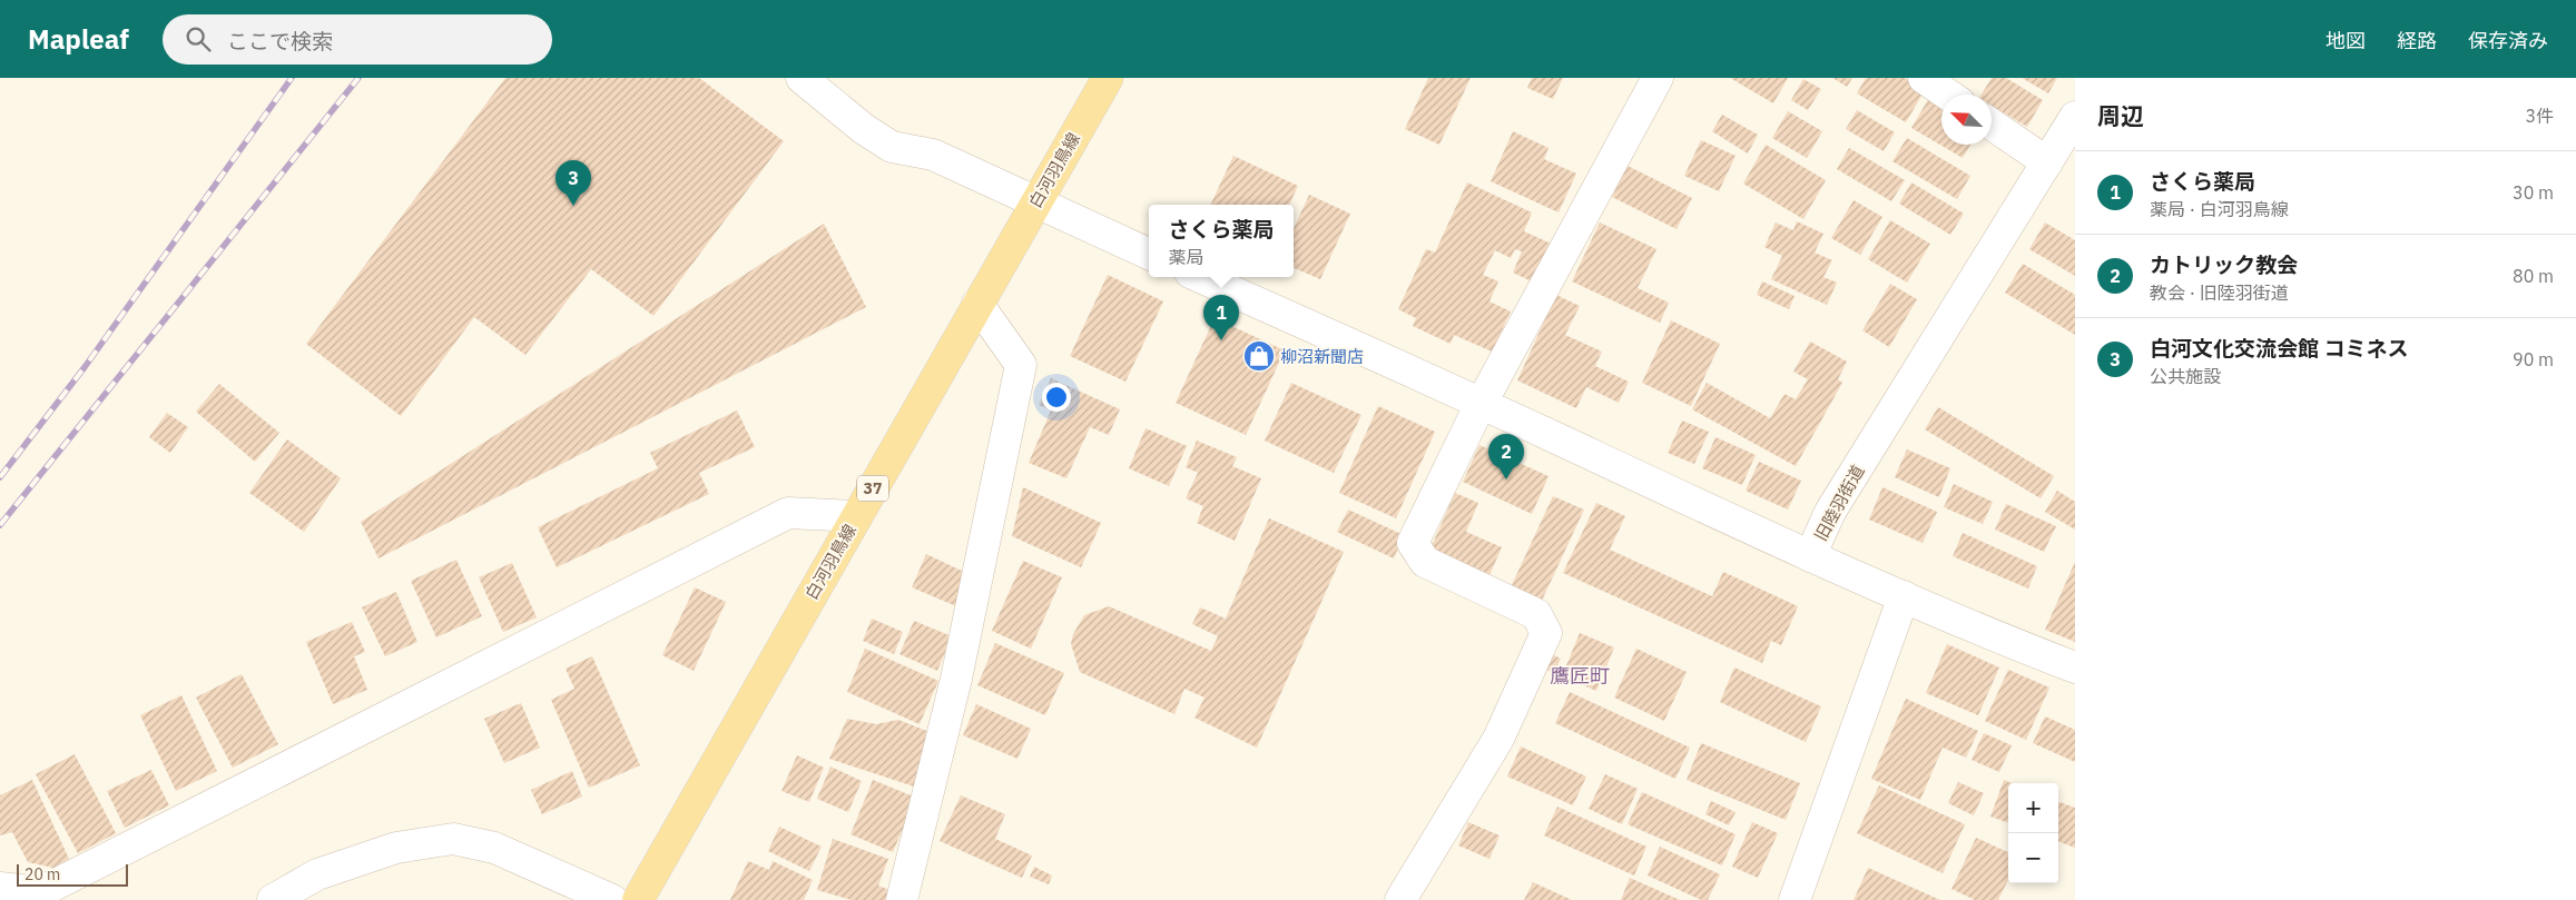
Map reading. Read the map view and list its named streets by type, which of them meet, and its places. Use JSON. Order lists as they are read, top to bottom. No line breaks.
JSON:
{"streets":{"main road":["白河羽鳥線","37"],"street":["旧陸羽街道"]},"districts":["鷹匠町"],"places":{"shop":["柳沼新聞店"]},"scale_bar":"20 m","north":"top left","page":{"header":"Mapleaf","search":"ここで検索","nav":["地図","経路","保存済み"],"heading":["周辺","3件"],"list":[{"mark":"1","name":"さくら薬局","note":"薬局 · 白河羽鳥線","value":"30 m"},{"mark":"2","name":"カトリック教会","note":"教会 · 旧陸羽街道","value":"80 m"},{"mark":"3","name":"白河文化交流会館 コミネス","note":"公共施設","value":"90 m"}],"pins":["3","1","2"],"popup":["さくら薬局","薬局"],"map_buttons":["+","−"],"scale":"20 m"}}
